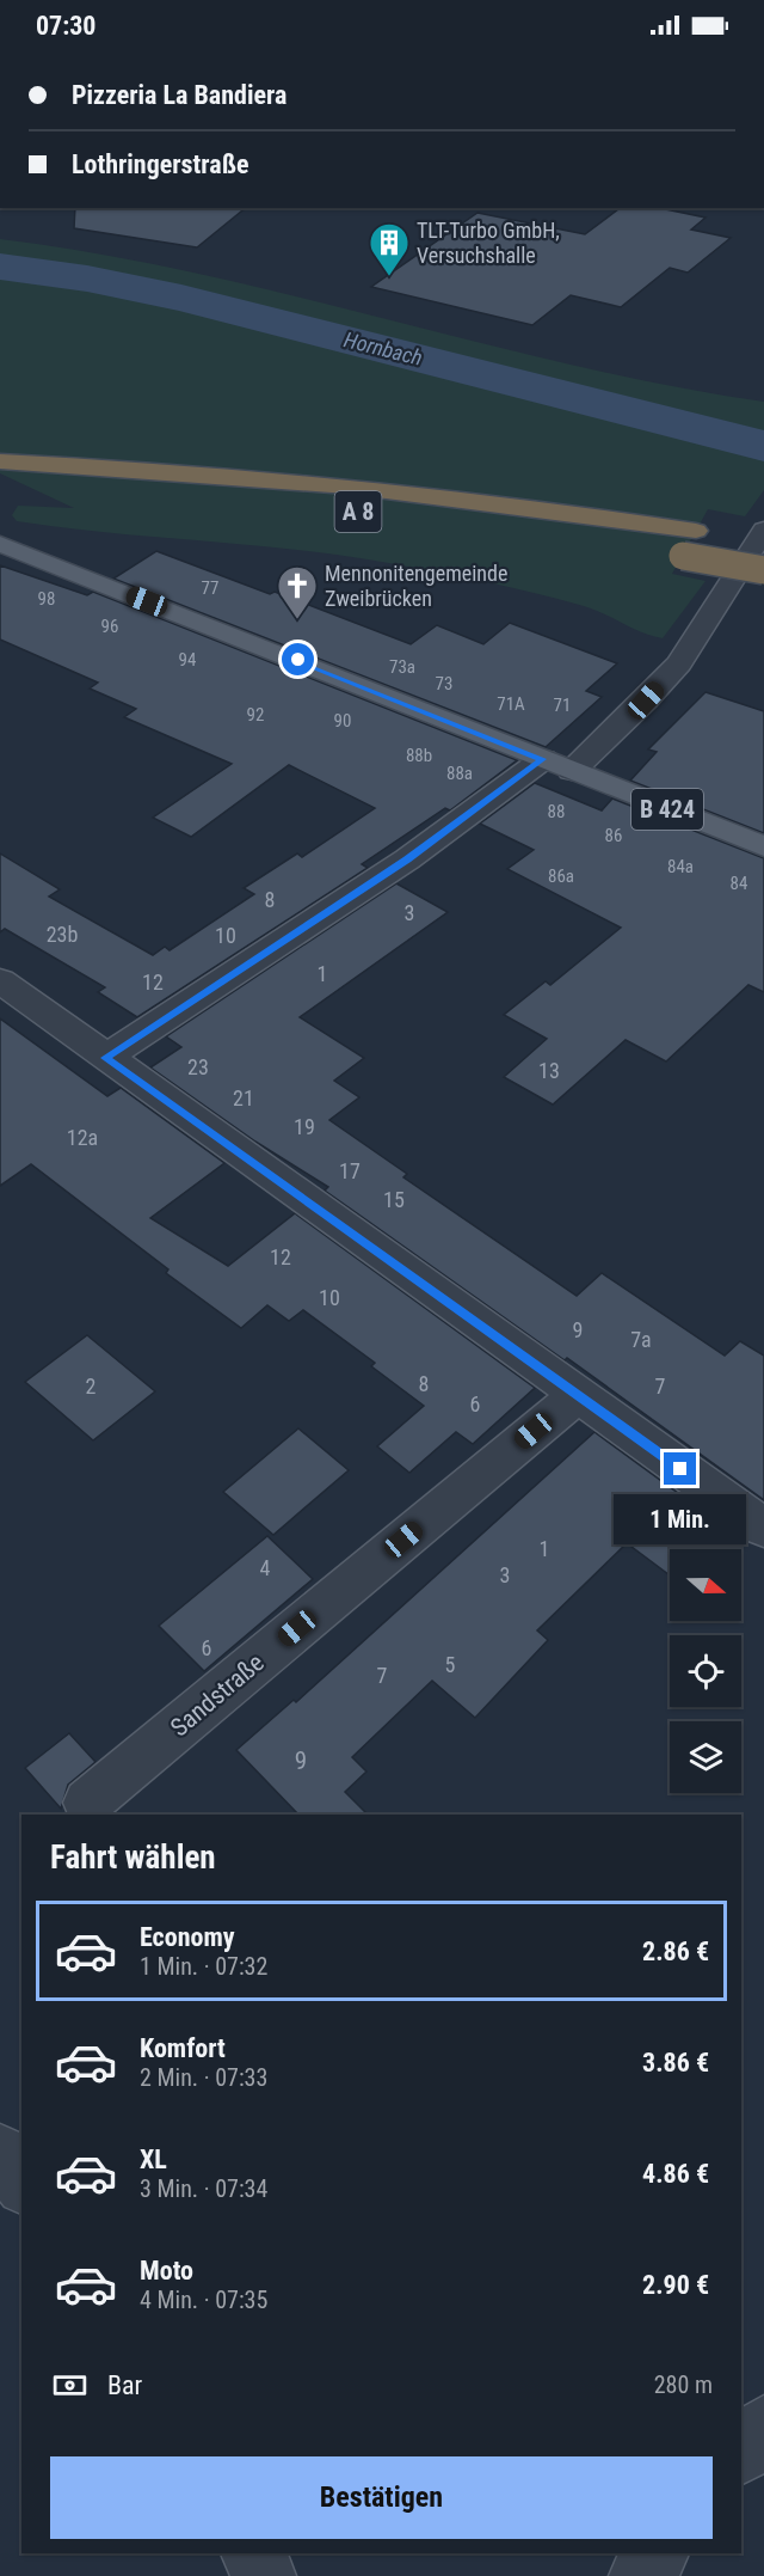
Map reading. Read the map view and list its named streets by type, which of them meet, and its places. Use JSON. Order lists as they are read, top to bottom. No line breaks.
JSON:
{"streets":{"highway":["A 8"],"main road":["B 424"],"street":["Sandstraße"]},"water":["Hornbach"],"places":{"building":["TLT-Turbo GmbH, Versuchshalle"],"church":["Mennonitengemeinde Zweibrücken"]},"house_numbers":["77","98","96","94","73a","73","71A","71","92","90","88b","88a","88","86","84a","86a","84","8","3","23b","10","1","12","23","13","21","19","12a","17","15","12","10","9","7a","8","2","7","6","1","4","3","6","5","7","9"],"north":"right","page":{"status":"07:30","banner":["Pizzeria La Bandiera","Lothringerstraße"],"bubble":"1 Min.","heading":"Fahrt wählen","list":[{"name":"Economy","note":"1 Min. · 07:32","value":"2.86 €"},{"name":"Komfort","note":"2 Min. · 07:33","value":"3.86 €"},{"name":"XL","note":"3 Min. · 07:34","value":"4.86 €"},{"name":"Moto","note":"4 Min. · 07:35","value":"2.90 €"}],"pay":["Bar","280 m"],"buttons":"Bestätigen"}}
